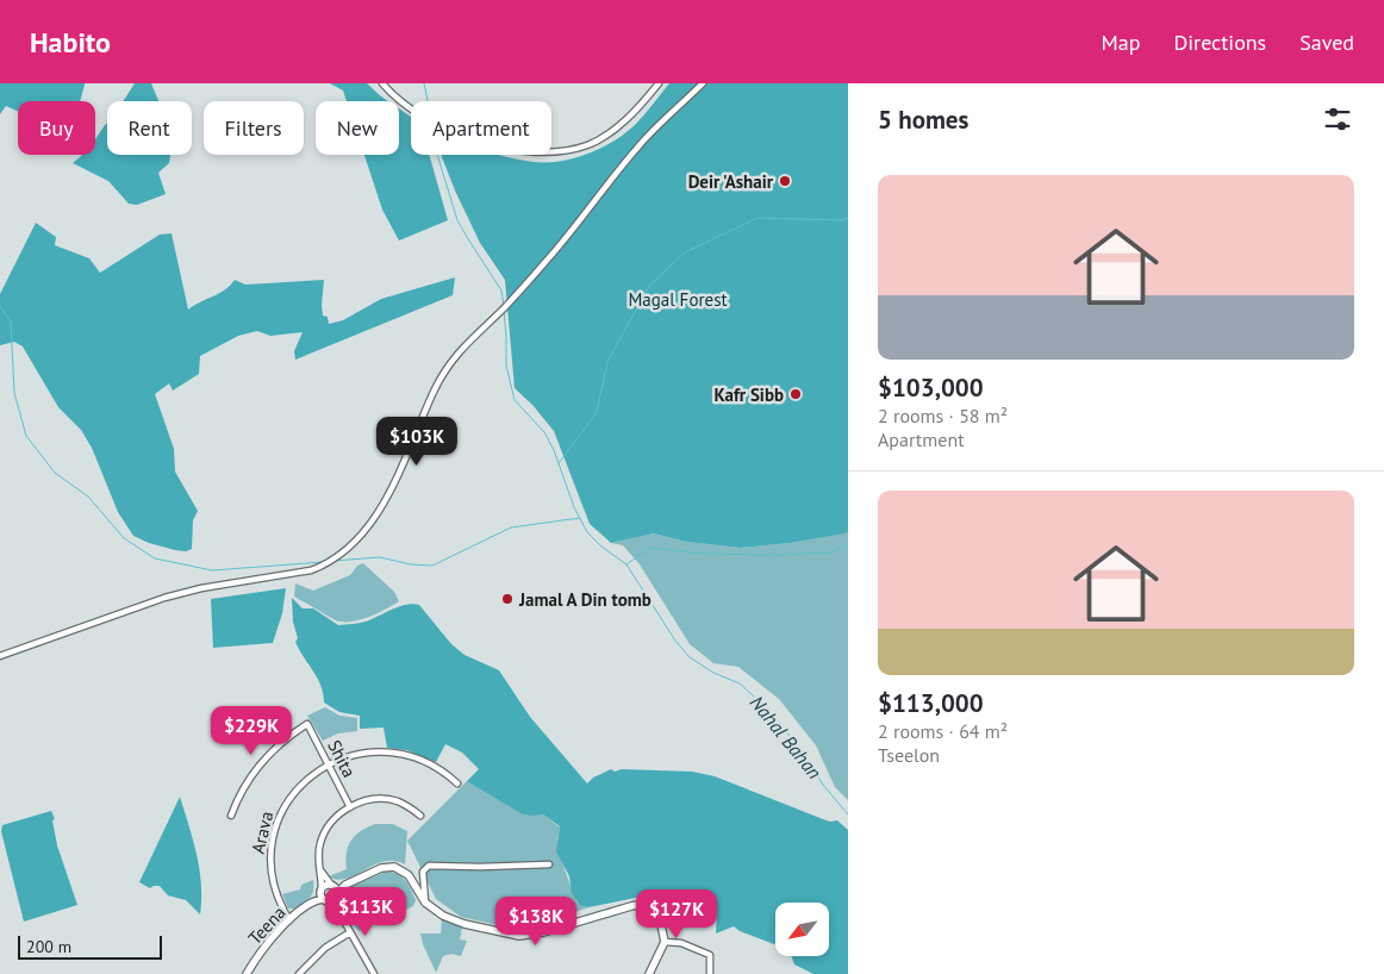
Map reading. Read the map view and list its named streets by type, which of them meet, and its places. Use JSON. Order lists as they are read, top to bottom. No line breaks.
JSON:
{"streets":{"street":["Shita","Arava","Teena"]},"crossings":[["Shita","Arava"],["Arava","Teena"]],"water":["Nahal Bahan"],"parks":["Magal Forest"],"places":["Deir 'Ashair","Kafr Sibb","Jamal A Din tomb"],"scale_bar":"200 m","north":"bottom left","page":{"header":"Habito","nav":["Map","Directions","Saved"],"heading":"5 homes","chip":["Buy","Rent","Filters","New","Apartment"],"list":[{"name":"$103,000","note":"2 rooms · 58 m² · Apartment"},{"name":"$113,000","note":"2 rooms · 64 m² · Tseelon"}],"price":["$103K","$229K","$113K","$127K","$138K"],"scale":"200 m"}}
